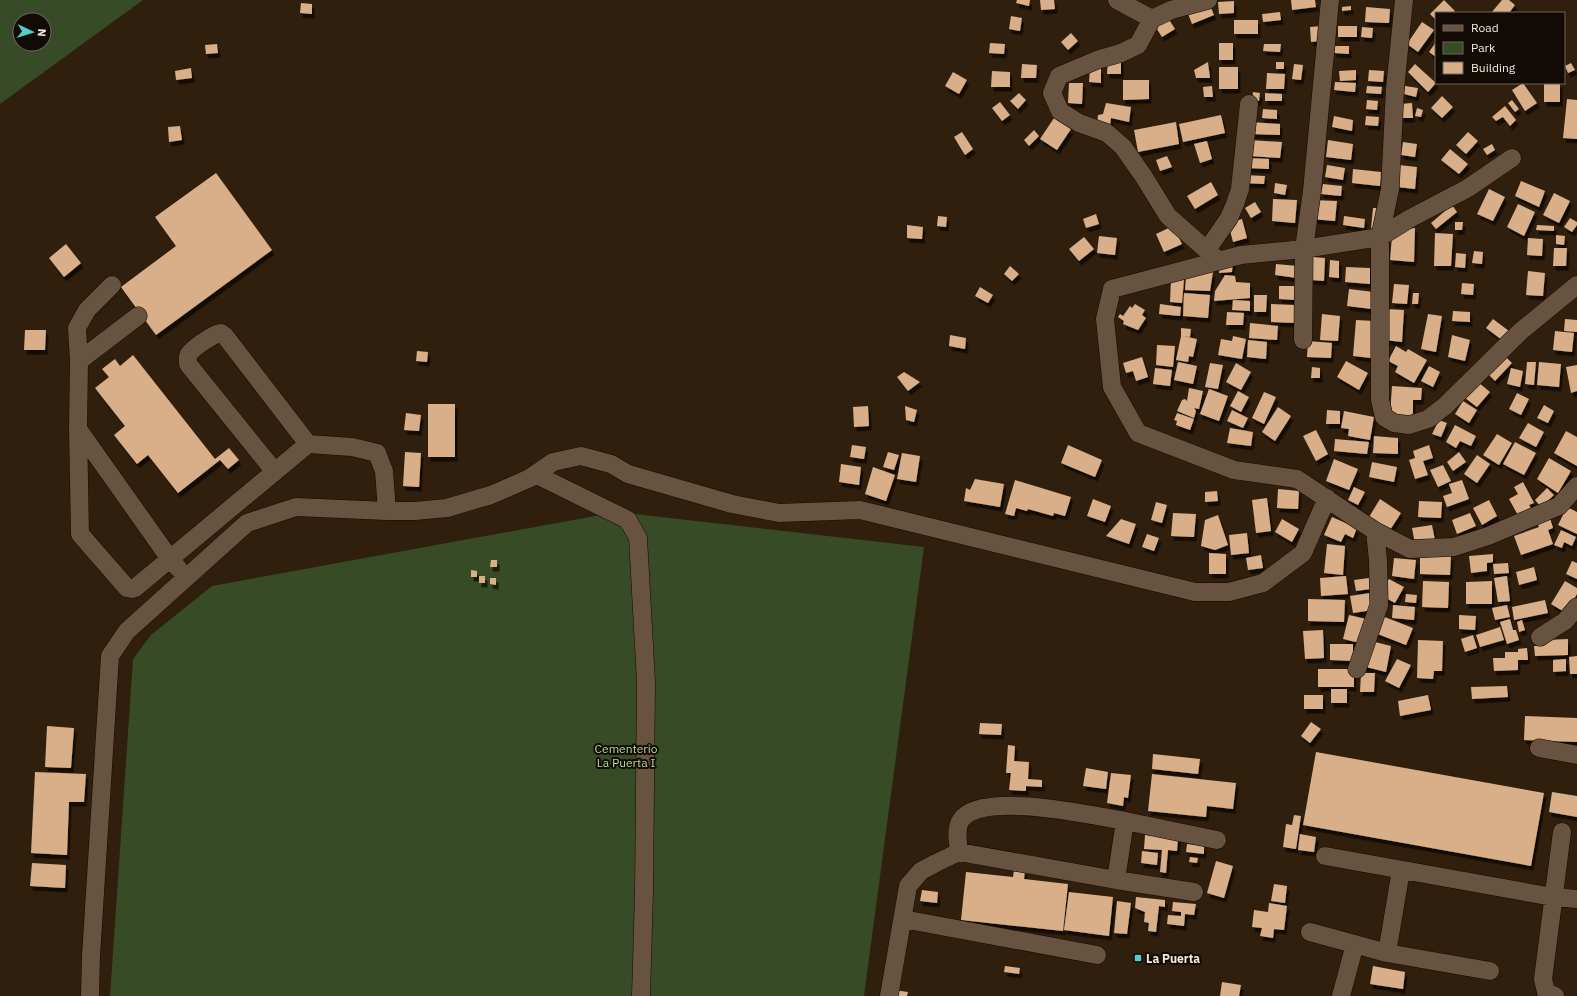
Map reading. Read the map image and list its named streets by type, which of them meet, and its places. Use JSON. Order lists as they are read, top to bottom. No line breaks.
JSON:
{"parks":["Cementerio La Puerta I"],"places":{"transit":["La Puerta"]},"legend":["Road","Park","Building"],"north":"right"}
